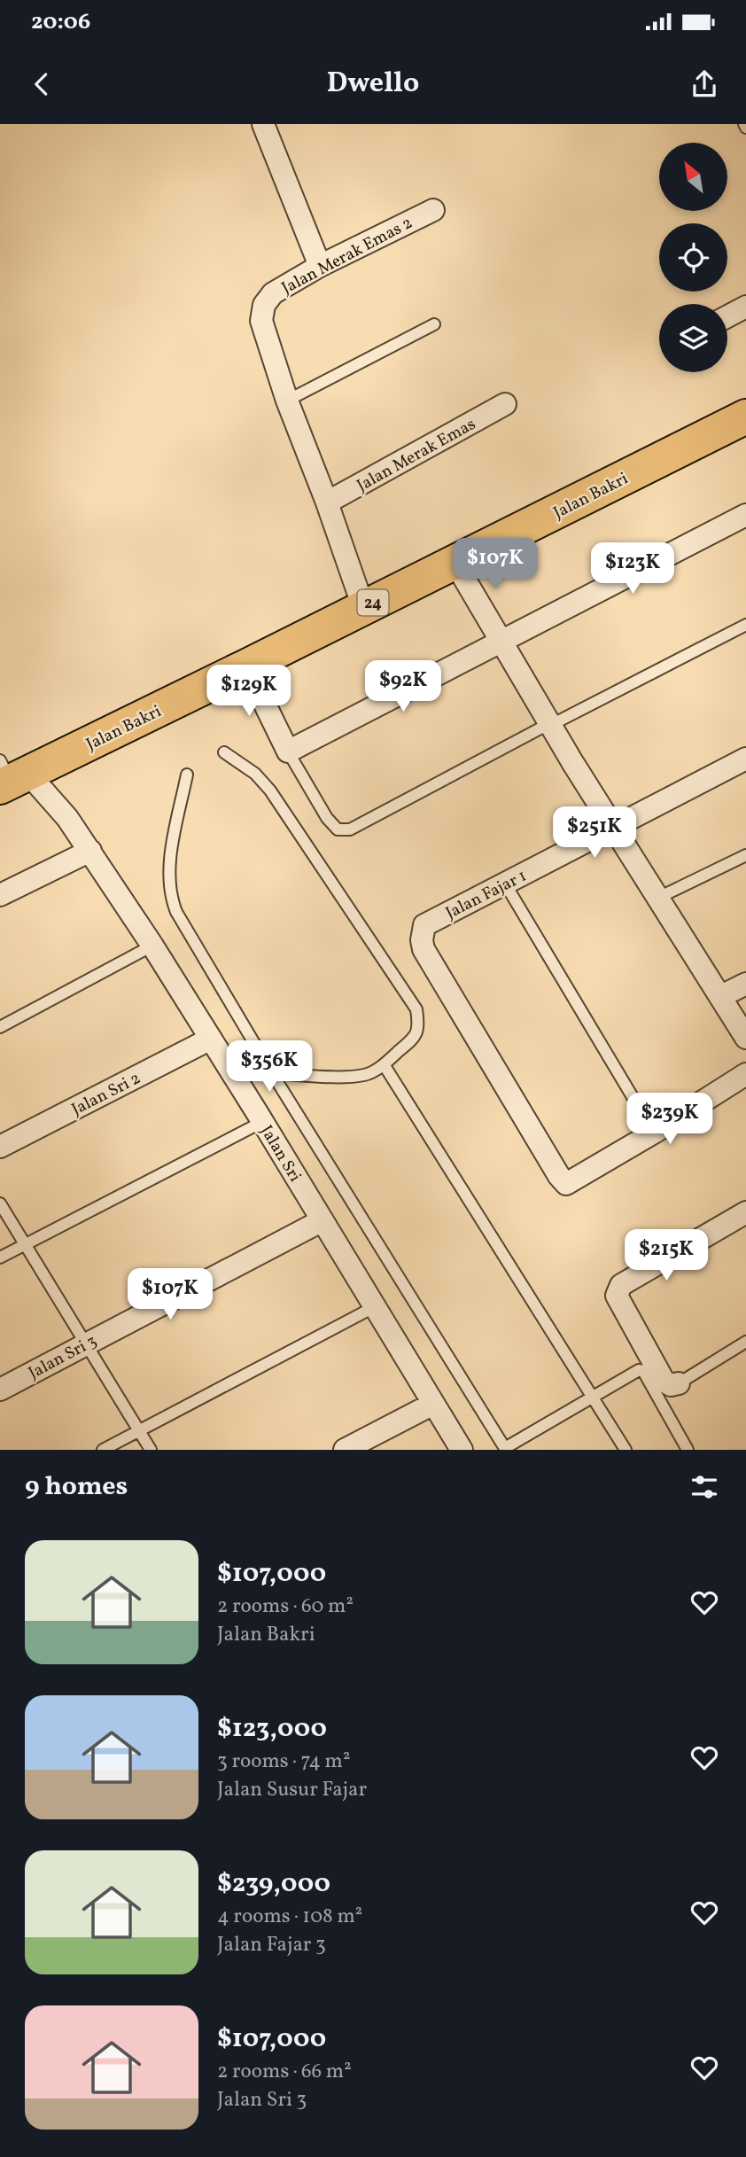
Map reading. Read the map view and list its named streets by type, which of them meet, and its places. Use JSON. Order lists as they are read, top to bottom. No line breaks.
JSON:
{"streets":{"main road":["Jalan Bakri","24"],"street":["Jalan Merak Emas 2","Jalan Merak Emas","Jalan Fajar 1","Jalan Sri 2","Jalan Sri","Jalan Sri 3"]},"crossings":[["Jalan Bakri","Jalan Sri"],["Jalan Sri 2","Jalan Sri"],["Jalan Sri","Jalan Sri 3"]],"north":"top left","page":{"status":"20:06","header":"Dwello","price":["$107K","$123K","$92K","$129K","$251K","$356K","$239K","$215K","$107K"],"heading":"9 homes","list":[{"name":"$107,000","note":"2 rooms · 60 m² · Jalan Bakri"},{"name":"$123,000","note":"3 rooms · 74 m² · Jalan Susur Fajar"},{"name":"$239,000","note":"4 rooms · 108 m² · Jalan Fajar 3"},{"name":"$107,000","note":"2 rooms · 66 m² · Jalan Sri 3"}]}}
